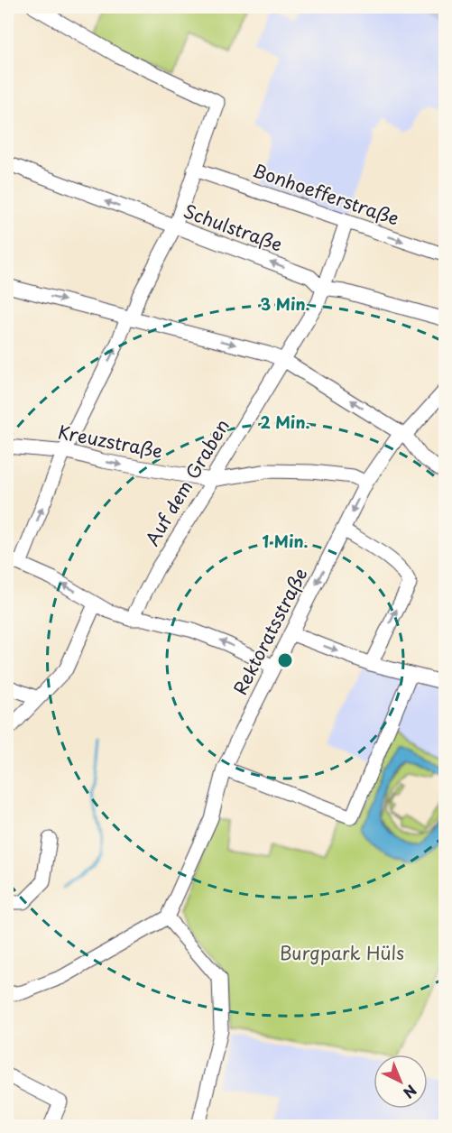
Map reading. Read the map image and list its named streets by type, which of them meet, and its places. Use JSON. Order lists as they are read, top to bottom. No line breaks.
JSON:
{"streets":{"street":["Bonhoefferstraße","Schulstraße","Kreuzstraße","Auf dem Graben","Rektoratsstraße"]},"crossings":[["Bonhoefferstraße","Auf dem Graben"],["Schulstraße","Auf dem Graben"],["Kreuzstraße","Auf dem Graben"],["Kreuzstraße","Rektoratsstraße"]],"one_way":["Bonhoefferstraße","Kreuzstraße"],"parks":["Burgpark Hüls"],"north":"bottom right","rings":["3 Min.","2 Min.","1 Min."]}
